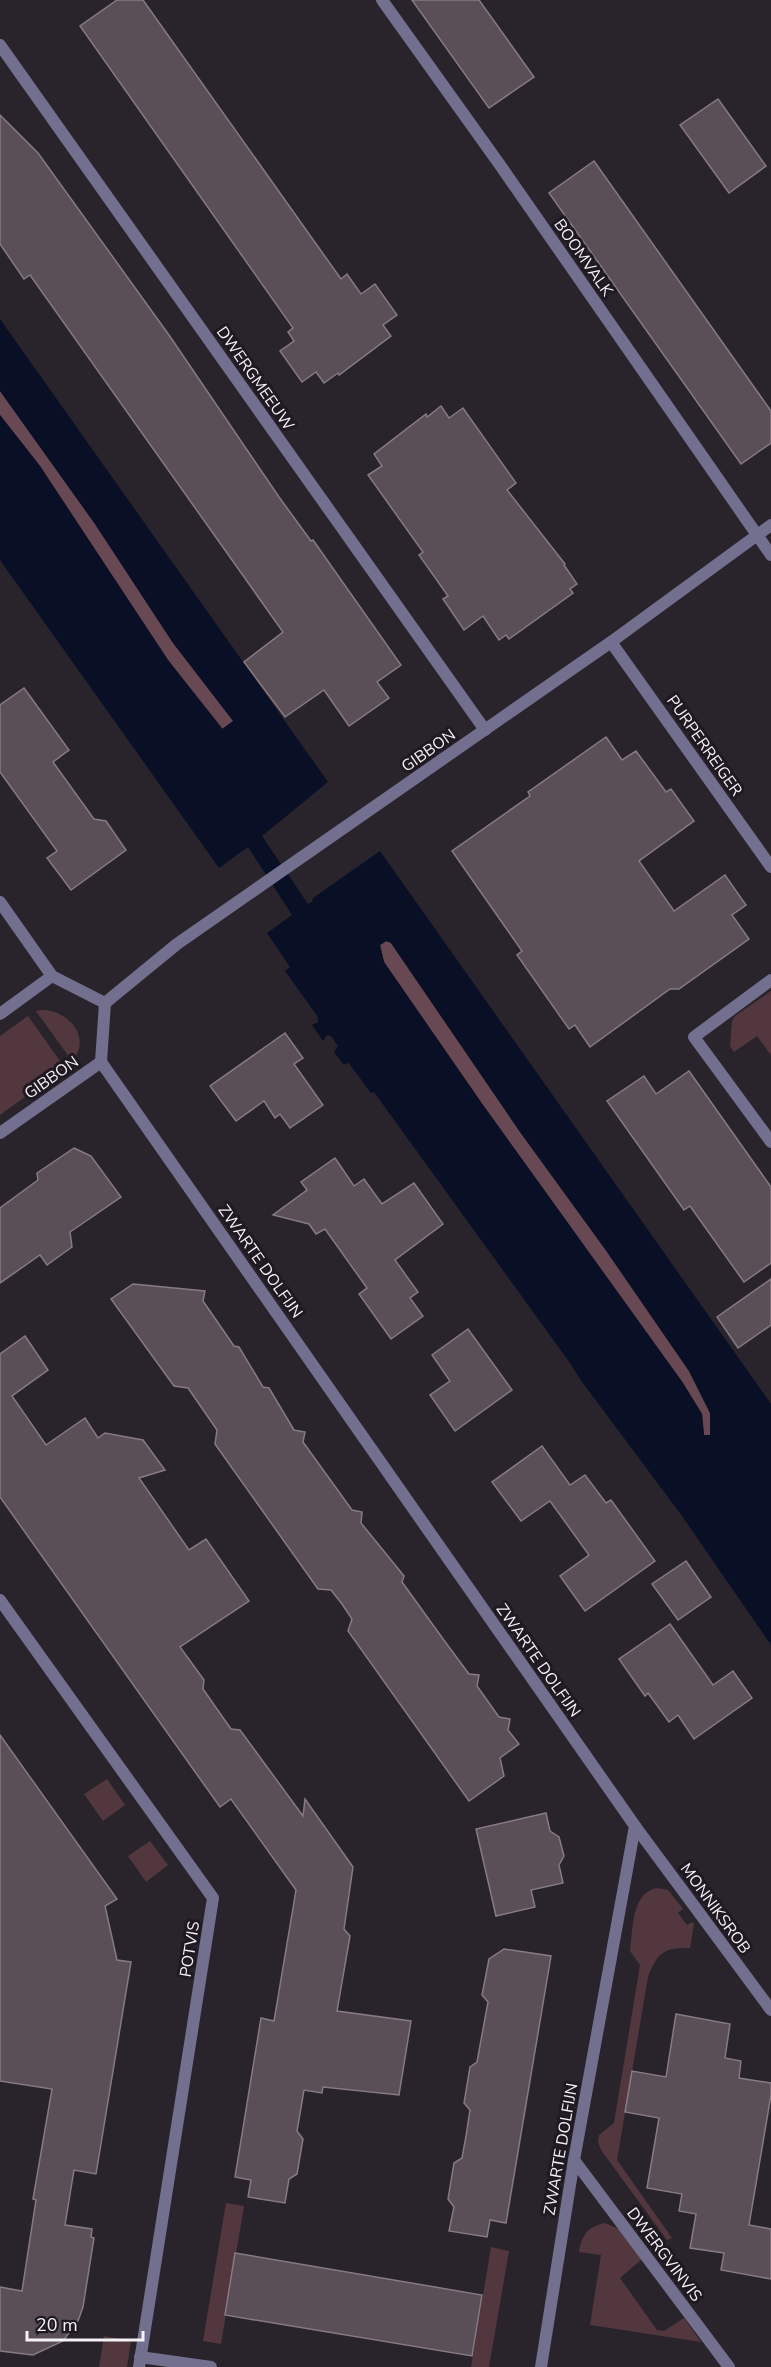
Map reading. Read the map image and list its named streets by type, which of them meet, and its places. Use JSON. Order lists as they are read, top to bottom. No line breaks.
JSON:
{"streets":{"street":["BOOMVALK","DWERGMEEUW","PURPERREIGER","GIBBON","ZWARTE DOLFIJN","MONNIKSROB","POTVIS","DWERGVINVIS"]},"crossings":[["BOOMVALK","GIBBON"],["DWERGMEEUW","GIBBON"],["PURPERREIGER","GIBBON"],["GIBBON","ZWARTE DOLFIJN"],["ZWARTE DOLFIJN","MONNIKSROB"],["ZWARTE DOLFIJN","DWERGVINVIS"]],"scale_bar":"20 m"}
